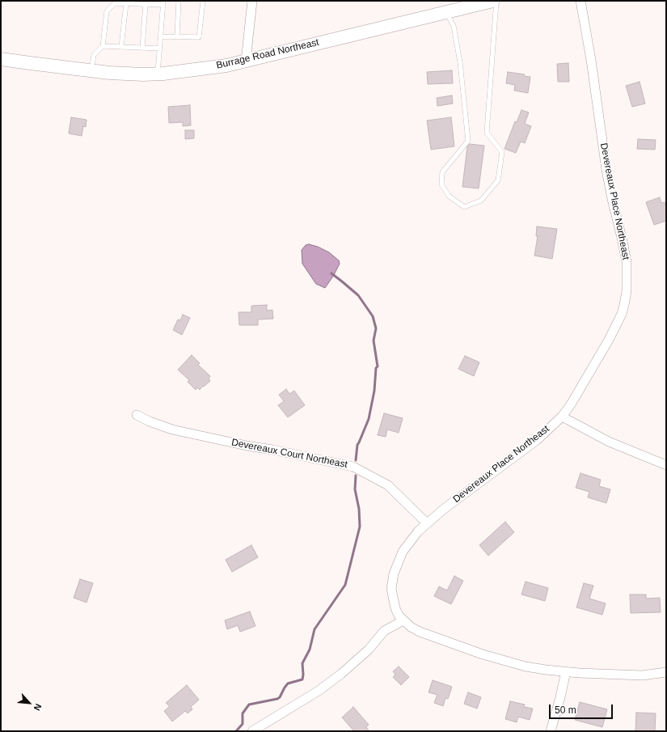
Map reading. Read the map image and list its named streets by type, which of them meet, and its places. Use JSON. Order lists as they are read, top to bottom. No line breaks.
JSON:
{"streets":{"street":["Burrage Road Northeast","Devereaux Place Northeast","Devereaux Court Northeast"]},"crossings":[["Devereaux Place Northeast","Devereaux Court Northeast"]],"scale_bar":"50 m","north":"bottom right"}
